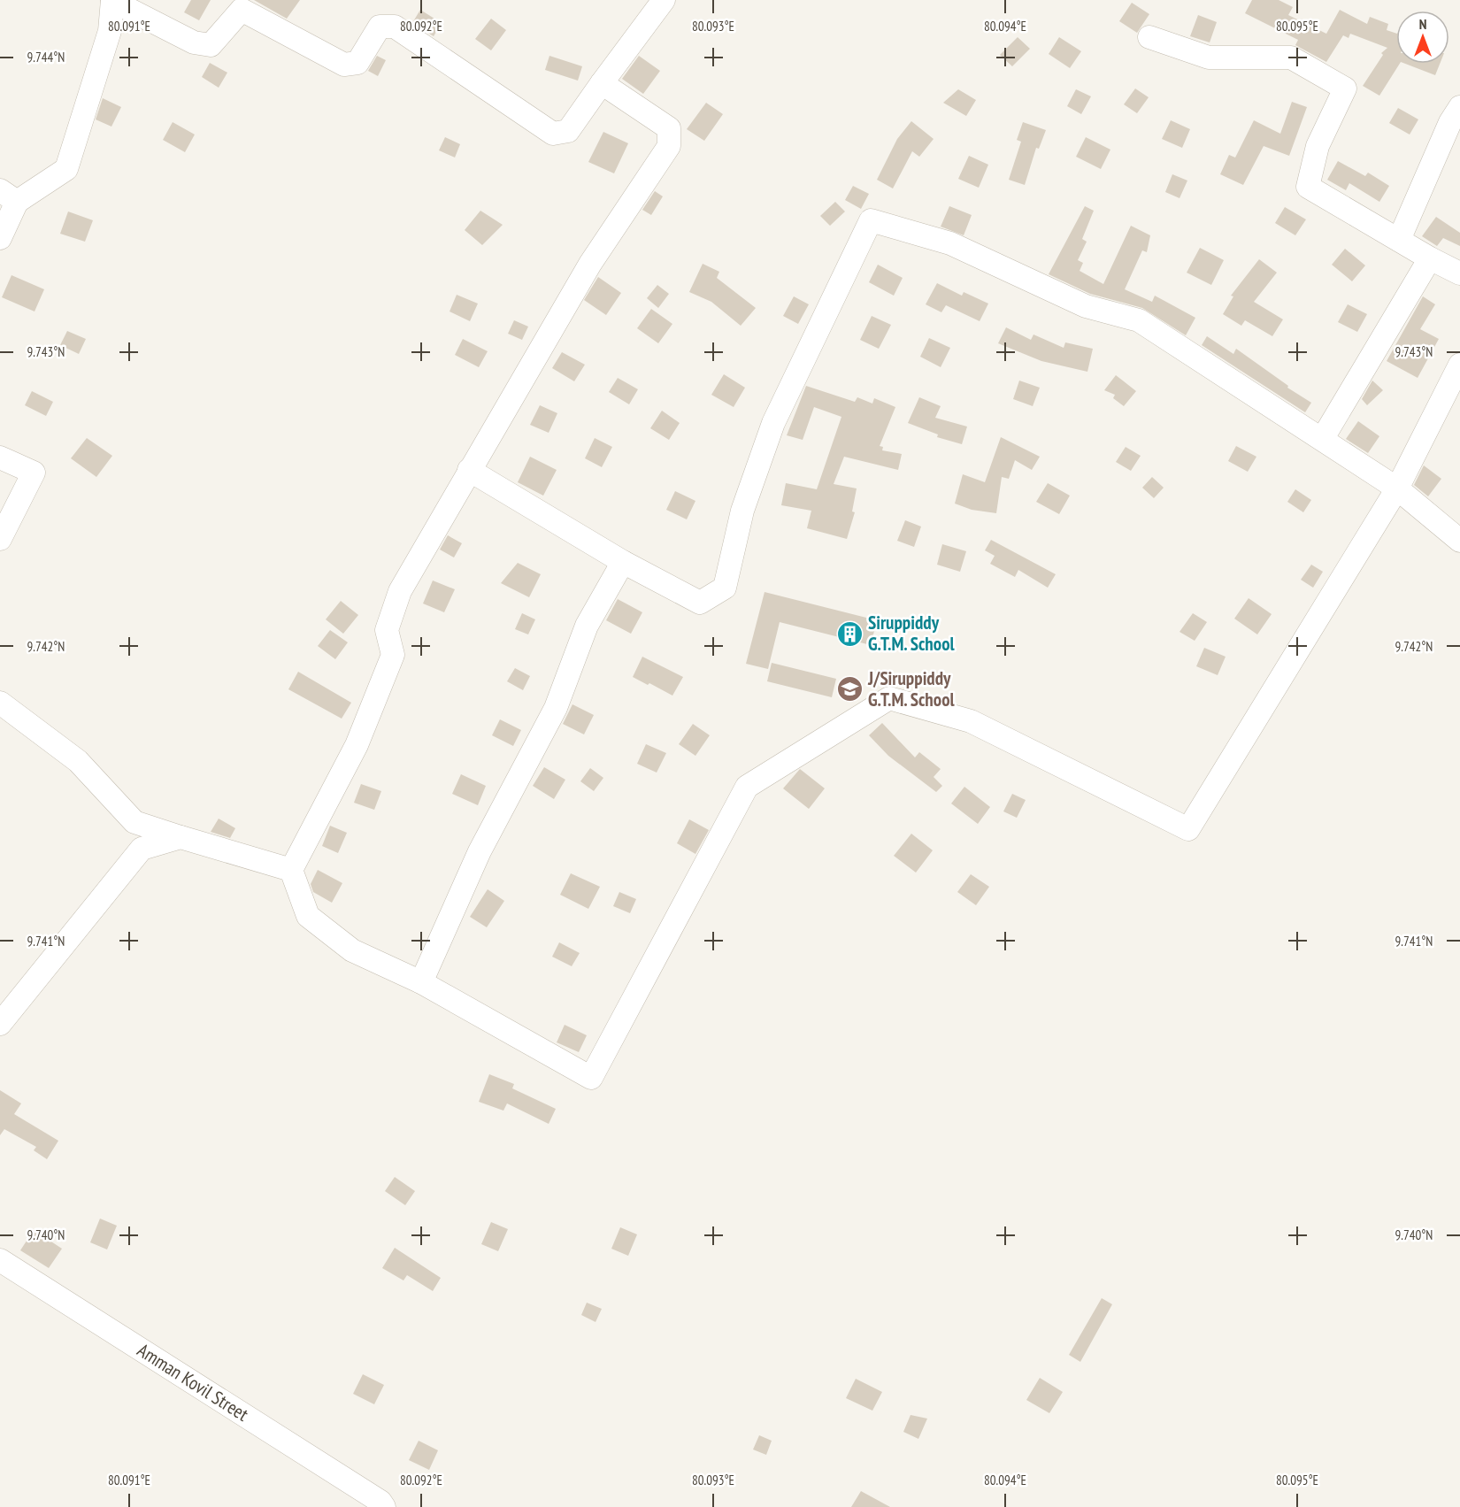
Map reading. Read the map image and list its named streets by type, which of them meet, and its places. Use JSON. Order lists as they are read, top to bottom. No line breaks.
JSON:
{"streets":{"street":["Amman Kovil Street"]},"places":{"building":["Siruppiddy G.T.M. School"],"school or university":["J/Siruppiddy G.T.M. School"]},"north":"top","coordinates":["80.091°E","80.092°E","80.093°E","80.094°E","80.095°E","9.744°N","9.743°N","9.742°N","9.741°N","9.740°N"]}
